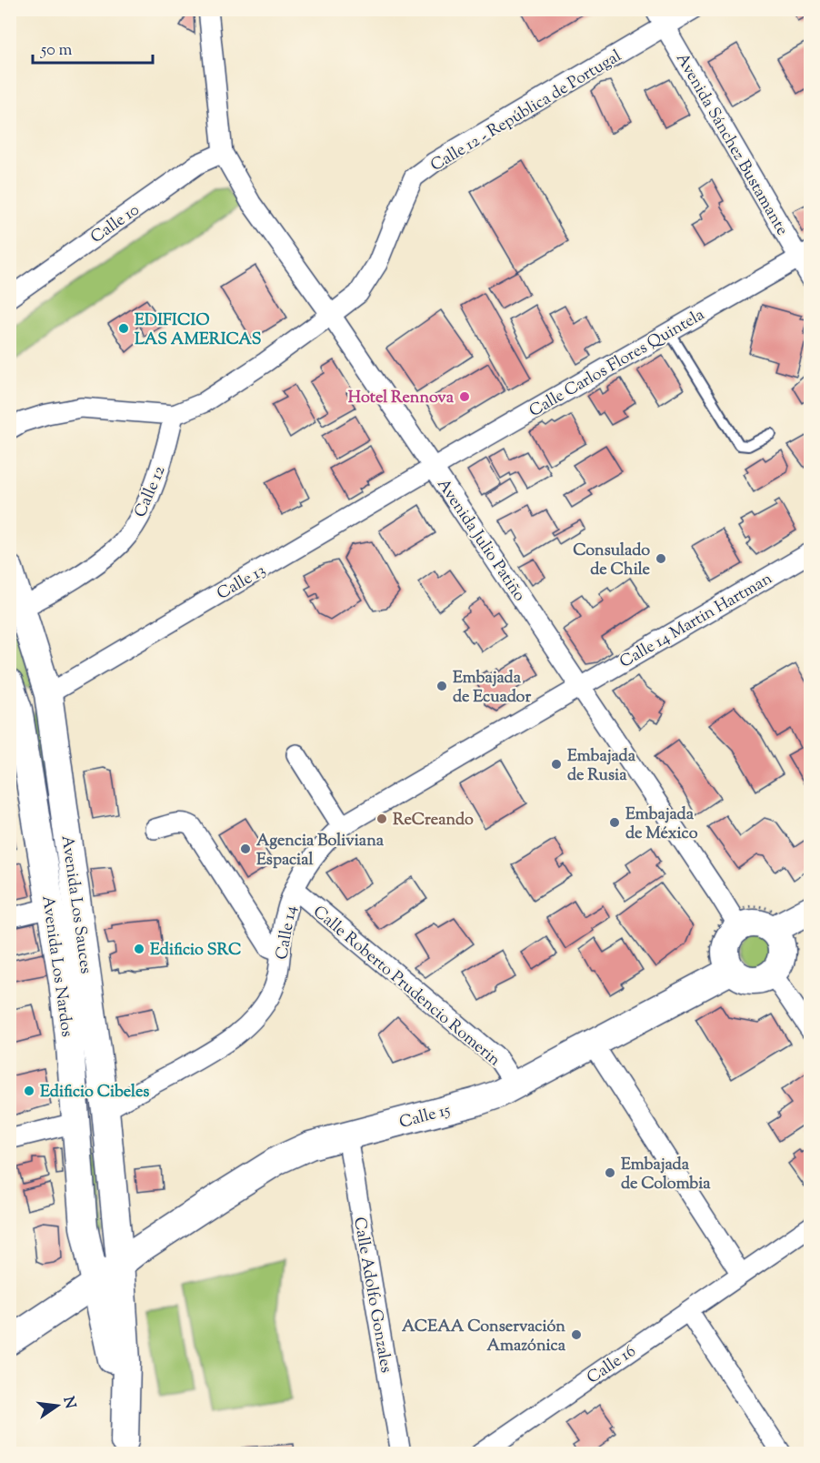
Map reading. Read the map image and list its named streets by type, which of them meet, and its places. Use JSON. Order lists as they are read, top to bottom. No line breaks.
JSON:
{"streets":{"street":["Calle 12 - República de Portugal","Avenida Sánchez Bustamante","Calle 10","Calle Carlos Flores Quintela","Calle 12","Avenida Julio Patiño","Calle 13","Calle 14 Martin Hartman","Avenida Los Sauces","Calle 14","Avenida Los Nardos","Calle Roberto Prudencio Romerin","Calle 15","Calle Adolfo Gonzales","Calle 16"]},"crossings":[["Calle 12 - República de Portugal","Avenida Sánchez Bustamante"],["Calle 12 - República de Portugal","Avenida Julio Patiño"],["Avenida Sánchez Bustamante","Calle Carlos Flores Quintela"],["Calle 10","Avenida Julio Patiño"],["Calle Carlos Flores Quintela","Avenida Julio Patiño"],["Calle Carlos Flores Quintela","Calle 13"],["Calle 12","Avenida Los Sauces"],["Avenida Julio Patiño","Calle 13"],["Avenida Julio Patiño","Calle 14 Martin Hartman"],["Avenida Julio Patiño","Calle 14"],["Calle 13","Avenida Los Sauces"],["Calle 14 Martin Hartman","Calle 14"],["Avenida Los Sauces","Calle 14"],["Avenida Los Sauces","Avenida Los Nardos"],["Avenida Los Sauces","Calle 15"],["Calle 14","Calle Roberto Prudencio Romerin"],["Avenida Los Nardos","Calle 15"],["Calle Roberto Prudencio Romerin","Calle 15"],["Calle 15","Calle Adolfo Gonzales"]],"places":["EDIFICIO LAS AMERICAS","Hotel Rennova","Consulado de Chile","Embajada de Ecuador","Embajada de Rusia","ReCreando","Embajada de México","Agencia Boliviana Espacial","Edificio SRC","Edificio Cibeles","Embajada de Colombia","ACEAA Conservación Amazónica"],"scale_bar":"50 m","north":"right"}
